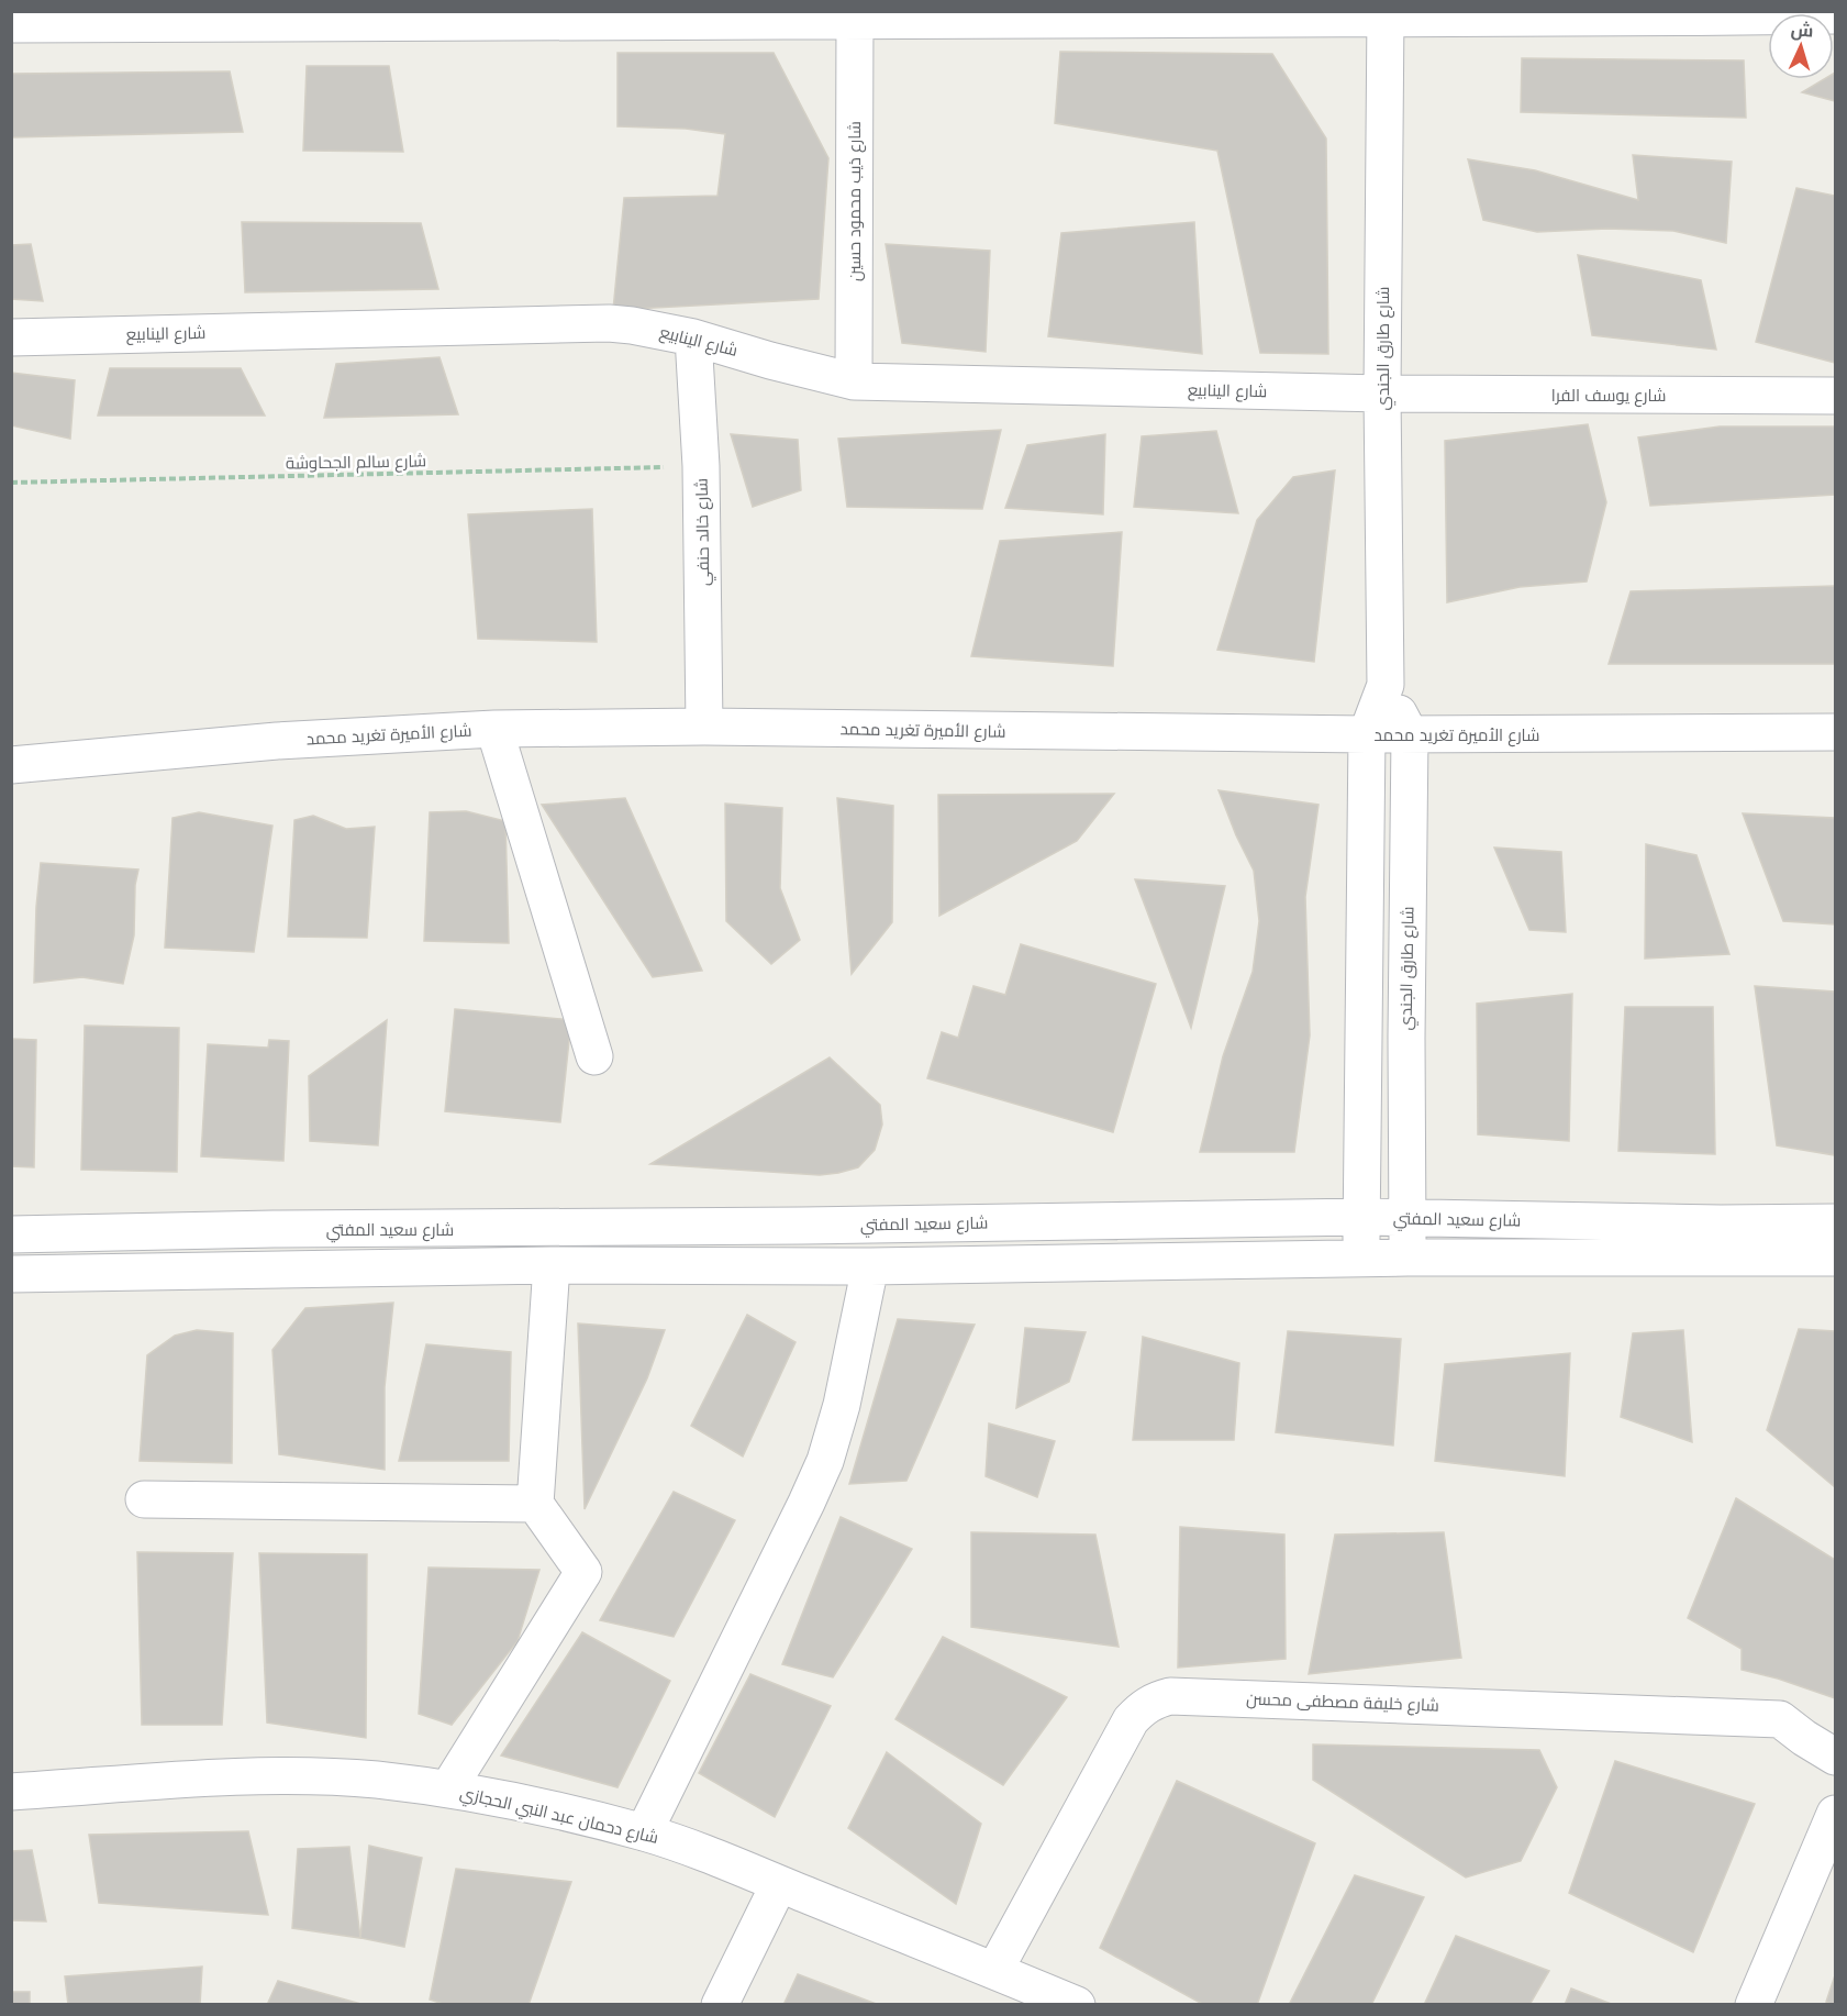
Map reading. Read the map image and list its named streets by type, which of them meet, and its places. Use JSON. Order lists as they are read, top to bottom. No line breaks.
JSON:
{"streets":{"street":["شارع ذيب محمود حسين","شارع الينابيع","شارع طارق الجندي","شارع يوسف الفرا","شارع خالد حنفي","شارع الأميرة تغريد محمد","شارع سعيد المفتي","شارع خليفة مصطفى محسن","شارع دحمان عبد النبي الحجازي"],"path":["شارع سالم الجحاوشة"]},"crossings":[["شارع ذيب محمود حسين","شارع الينابيع"],["شارع الينابيع","شارع طارق الجندي"],["شارع الينابيع","شارع يوسف الفرا"],["شارع الينابيع","شارع خالد حنفي"],["شارع طارق الجندي","شارع يوسف الفرا"],["شارع طارق الجندي","شارع الأميرة تغريد محمد"],["شارع طارق الجندي","شارع سعيد المفتي"],["شارع سالم الجحاوشة","شارع خالد حنفي"],["شارع خالد حنفي","شارع الأميرة تغريد محمد"],["شارع خليفة مصطفى محسن","شارع دحمان عبد النبي الحجازي"]],"north":"top"}
